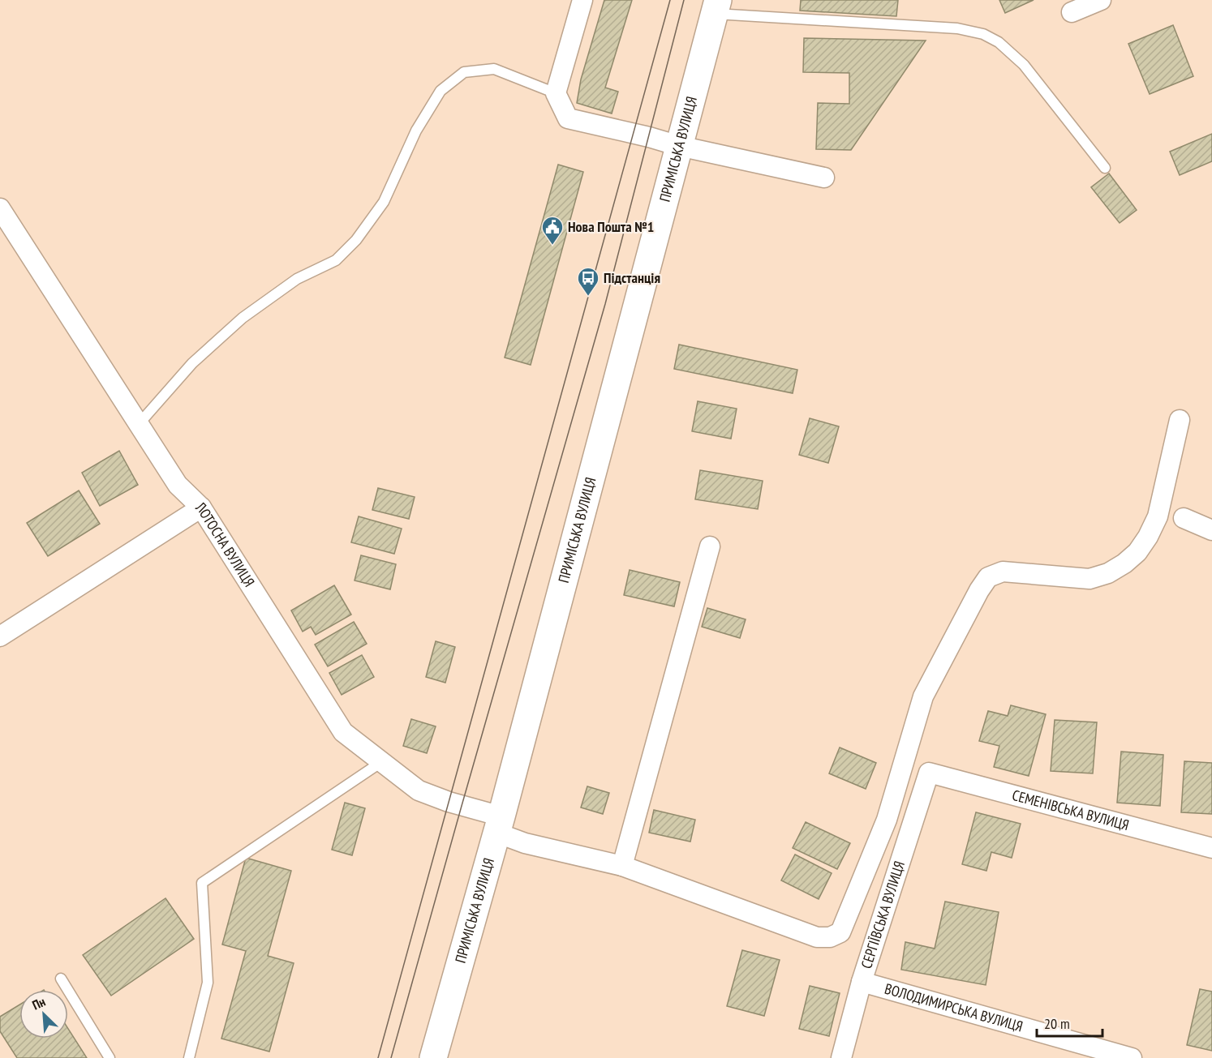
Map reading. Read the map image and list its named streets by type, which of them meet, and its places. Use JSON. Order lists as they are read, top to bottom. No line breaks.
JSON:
{"streets":{"street":["ПРИМІСЬКА ВУЛИЦЯ","ЛОТОСНА ВУЛИЦЯ","СЕМЕНІВСЬКА ВУЛИЦЯ","СЕРГІЇВСЬКА ВУЛИЦЯ","ВОЛОДИМИРСЬКА ВУЛИЦЯ"]},"crossings":[["ПРИМІСЬКА ВУЛИЦЯ","ЛОТОСНА ВУЛИЦЯ"],["СЕМЕНІВСЬКА ВУЛИЦЯ","СЕРГІЇВСЬКА ВУЛИЦЯ"],["СЕРГІЇВСЬКА ВУЛИЦЯ","ВОЛОДИМИРСЬКА ВУЛИЦЯ"]],"places":{"public building":["Нова Пошта №1"],"bus stop":["Підстанція"]},"scale_bar":"20 m","north":"top left"}
